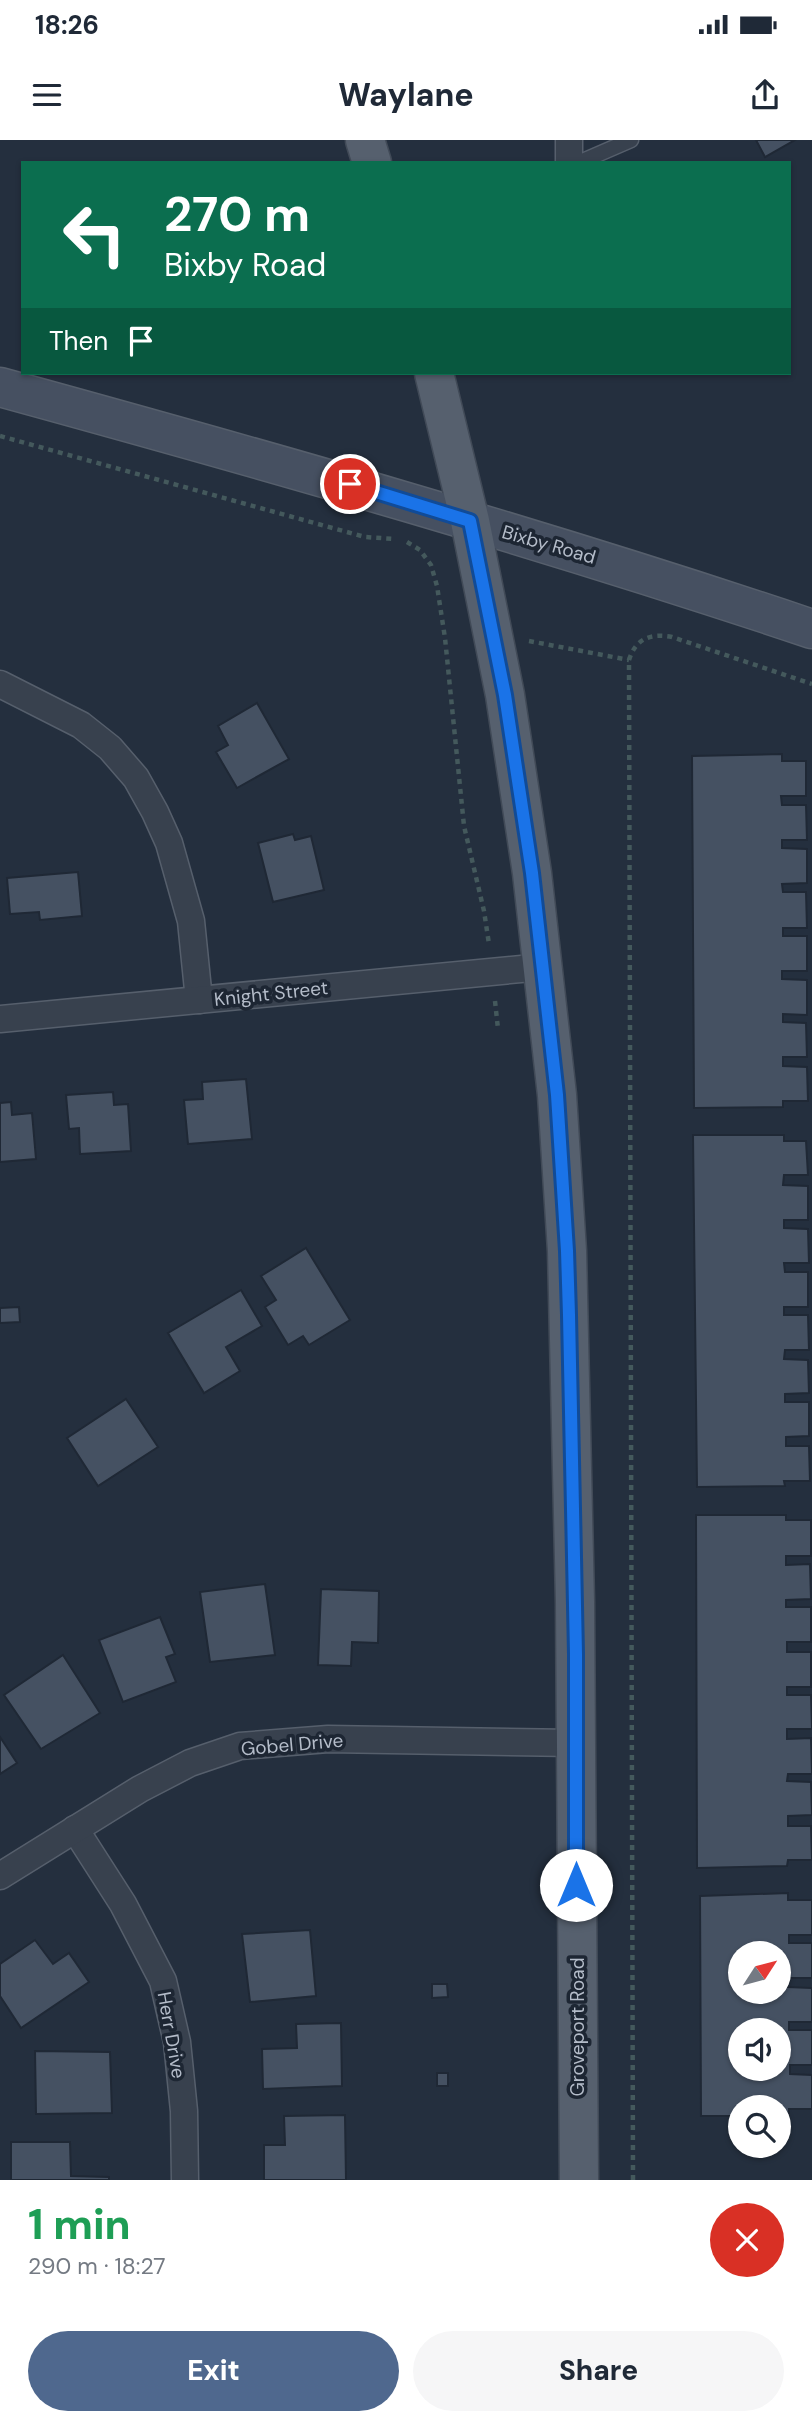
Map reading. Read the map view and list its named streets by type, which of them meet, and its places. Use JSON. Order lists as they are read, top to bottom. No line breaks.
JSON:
{"streets":{"main road":["Groveport Road"],"street":["Bixby Road","Knight Street","Gobel Drive","Herr Drive"]},"crossings":[["Bixby Road","Groveport Road"],["Knight Street","Groveport Road"],["Gobel Drive","Groveport Road"],["Gobel Drive","Herr Drive"]],"north":"top right","page":{"status":"18:26","header":"Waylane","turn":["270 m","Bixby Road"],"then":"Then","heading":["1 min","290 m · 18:27"],"buttons":["Exit","Share"]}}
